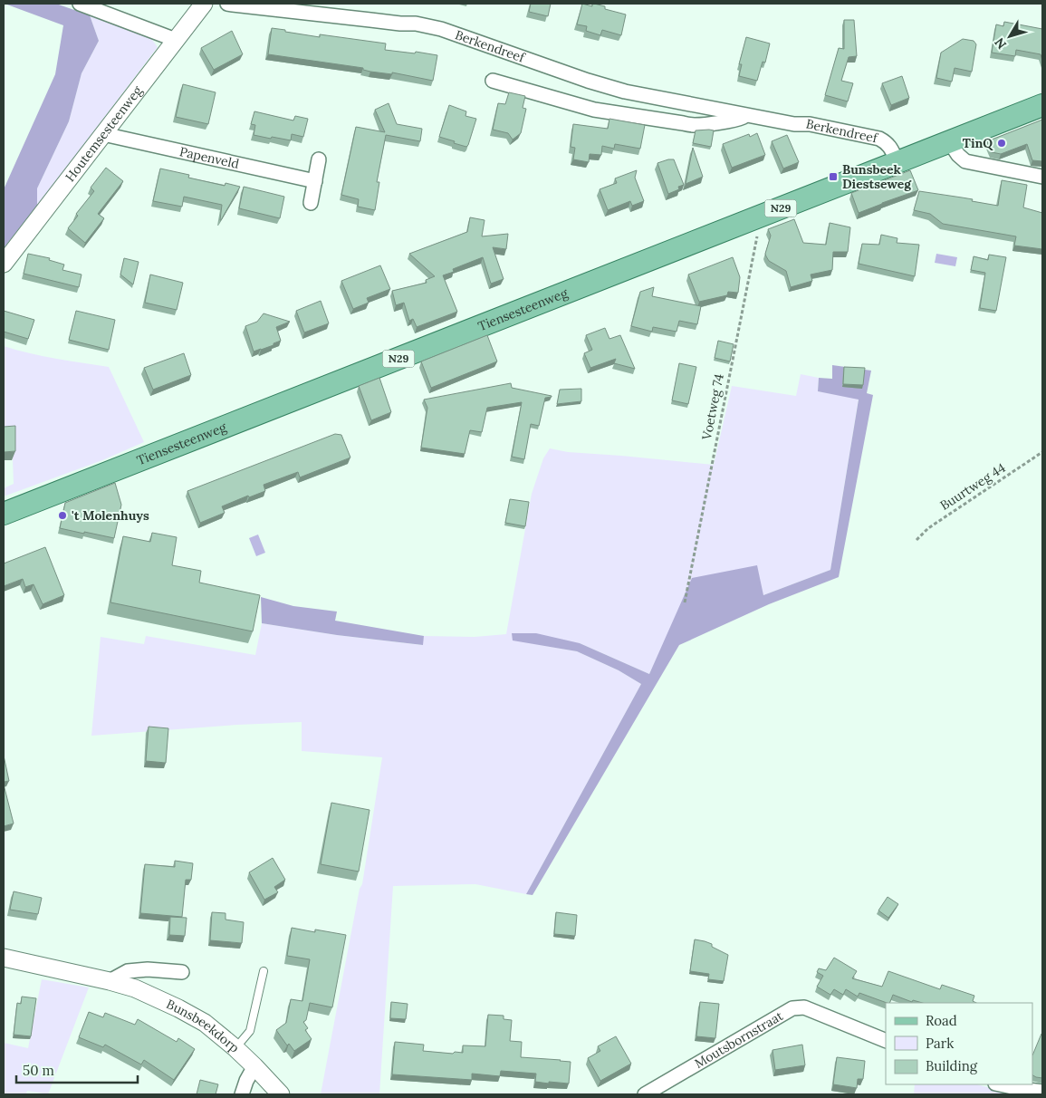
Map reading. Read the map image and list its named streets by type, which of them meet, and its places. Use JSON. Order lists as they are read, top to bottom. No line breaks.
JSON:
{"streets":{"main road":["N29","Tiensesteenweg"],"street":["Berkendreef","Houtemsesteenweg","Papenveld","Bunsbeekdorp","Moutsbornstraat"],"path":["Voetweg 74","Buurtweg 44"]},"crossings":[["Berkendreef","Tiensesteenweg"],["Houtemsesteenweg","Papenveld"],["Tiensesteenweg","Voetweg 74"]],"places":{"other":["TinQ","'t Molenhuys"],"transit":["Bunsbeek Diestseweg"]},"legend":["Road","Park","Building"],"scale_bar":"50 m","north":"bottom left"}
